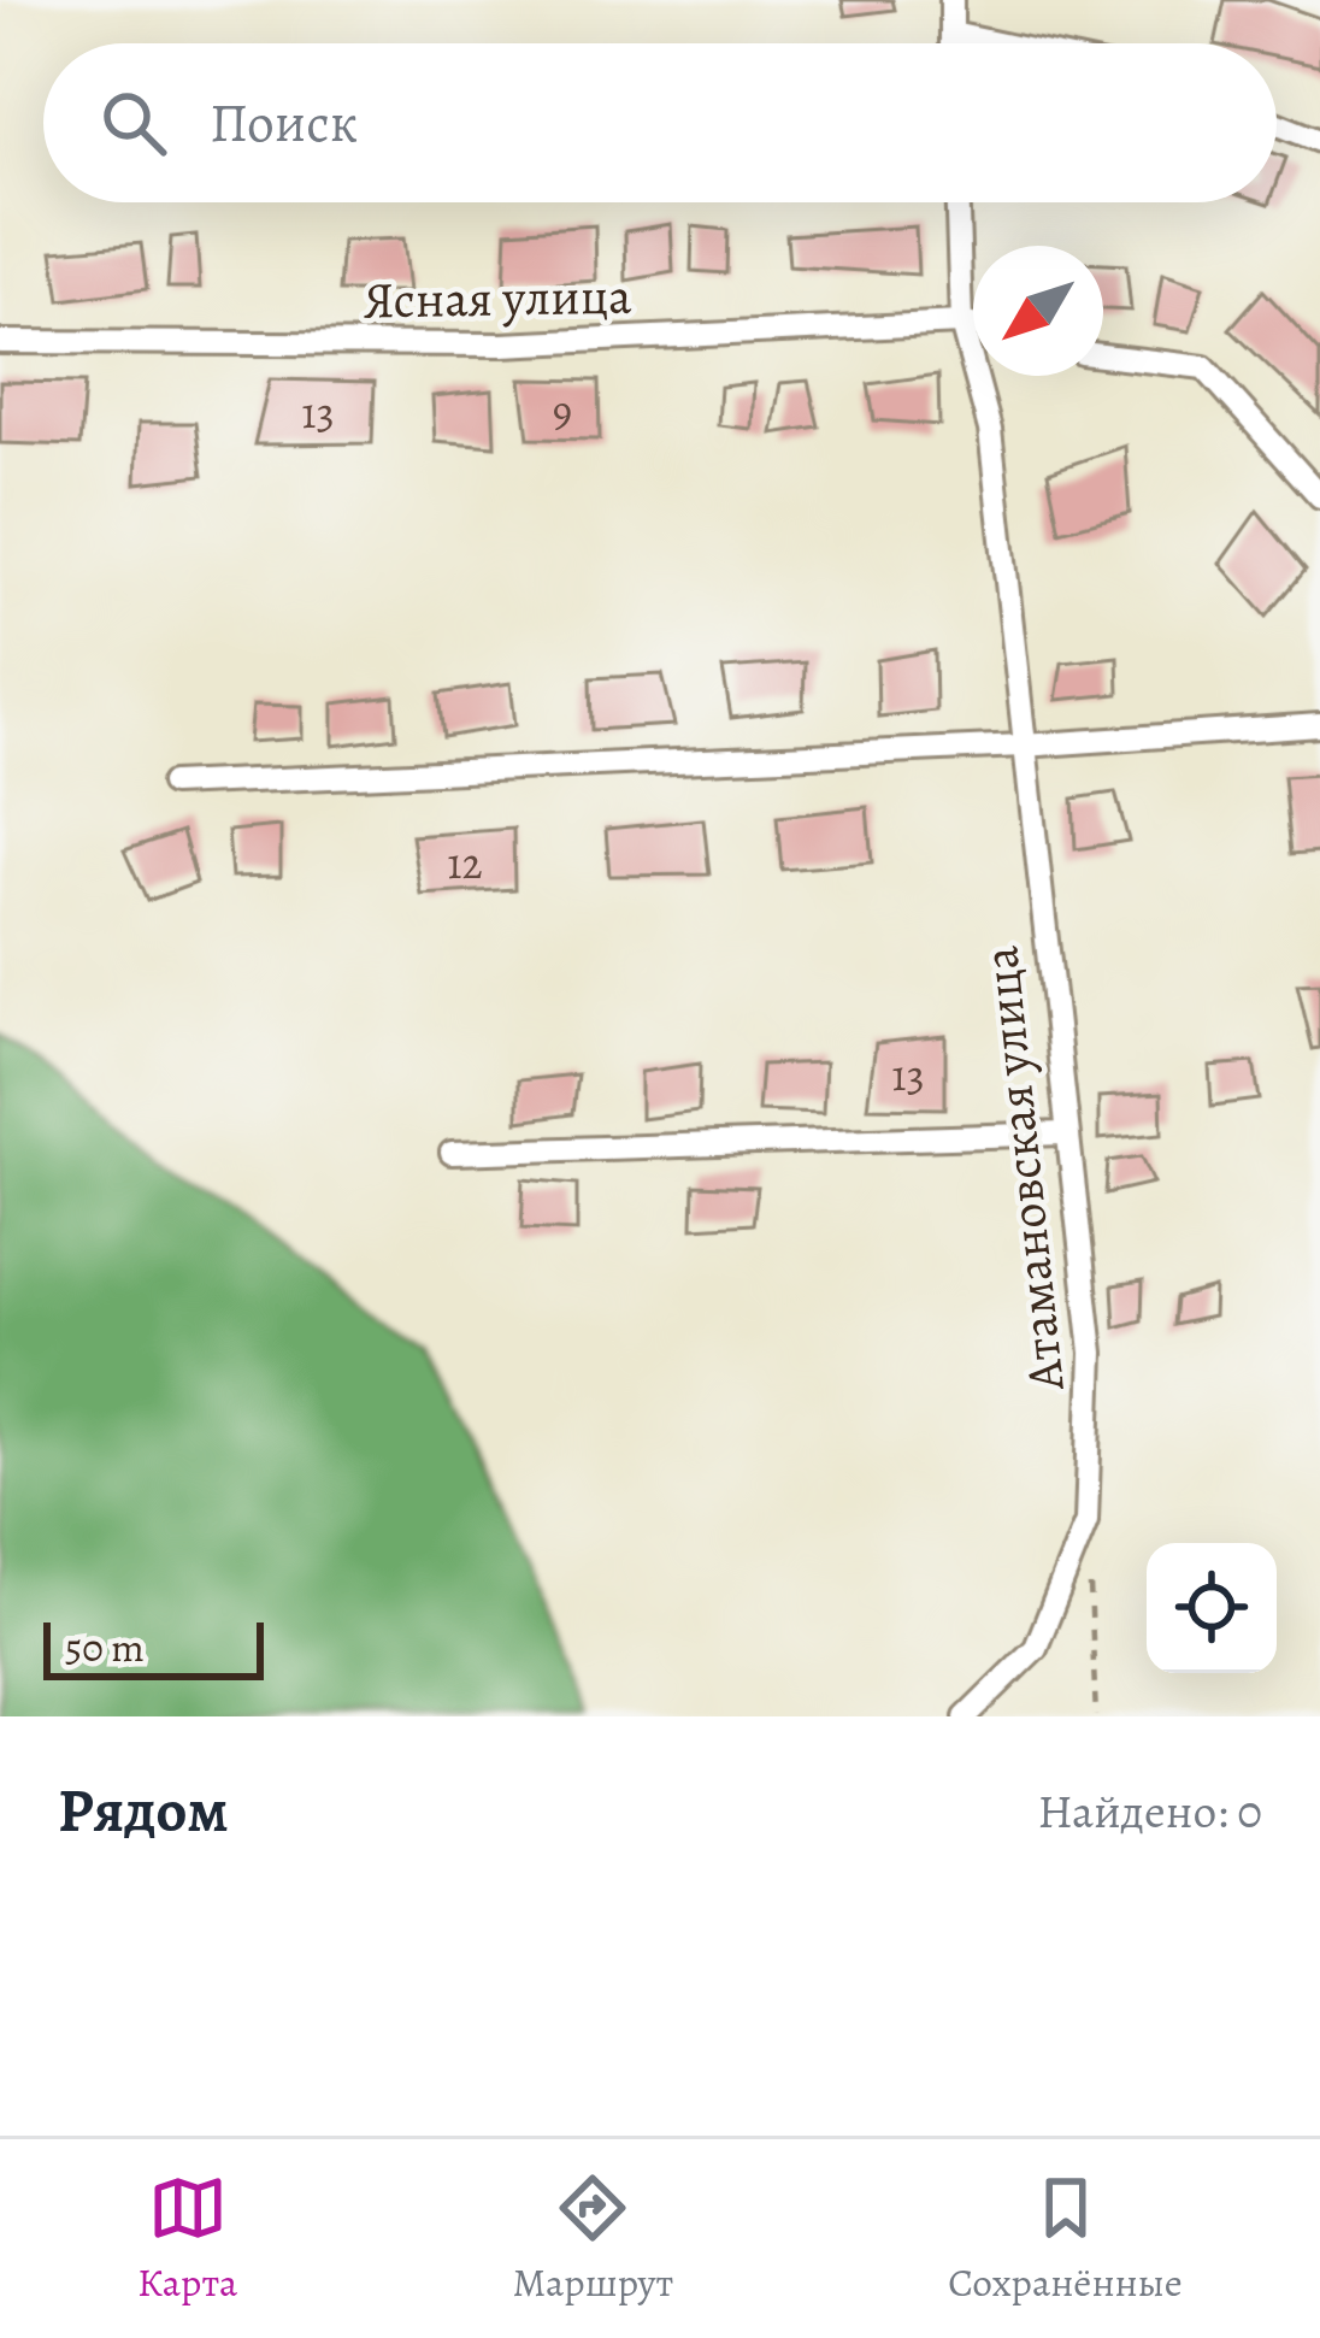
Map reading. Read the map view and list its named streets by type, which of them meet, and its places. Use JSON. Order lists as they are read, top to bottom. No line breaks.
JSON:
{"streets":{"street":["Ясная улица","Атамановская улица"]},"crossings":[["Ясная улица","Атамановская улица"]],"house_numbers":["9","13","12","13"],"scale_bar":"50 m","north":"bottom left","page":{"search":"Поиск","scale":"50 m","heading":["Рядом","Найдено: 0"],"nav":["Карта","Маршрут","Сохранённые"]}}
